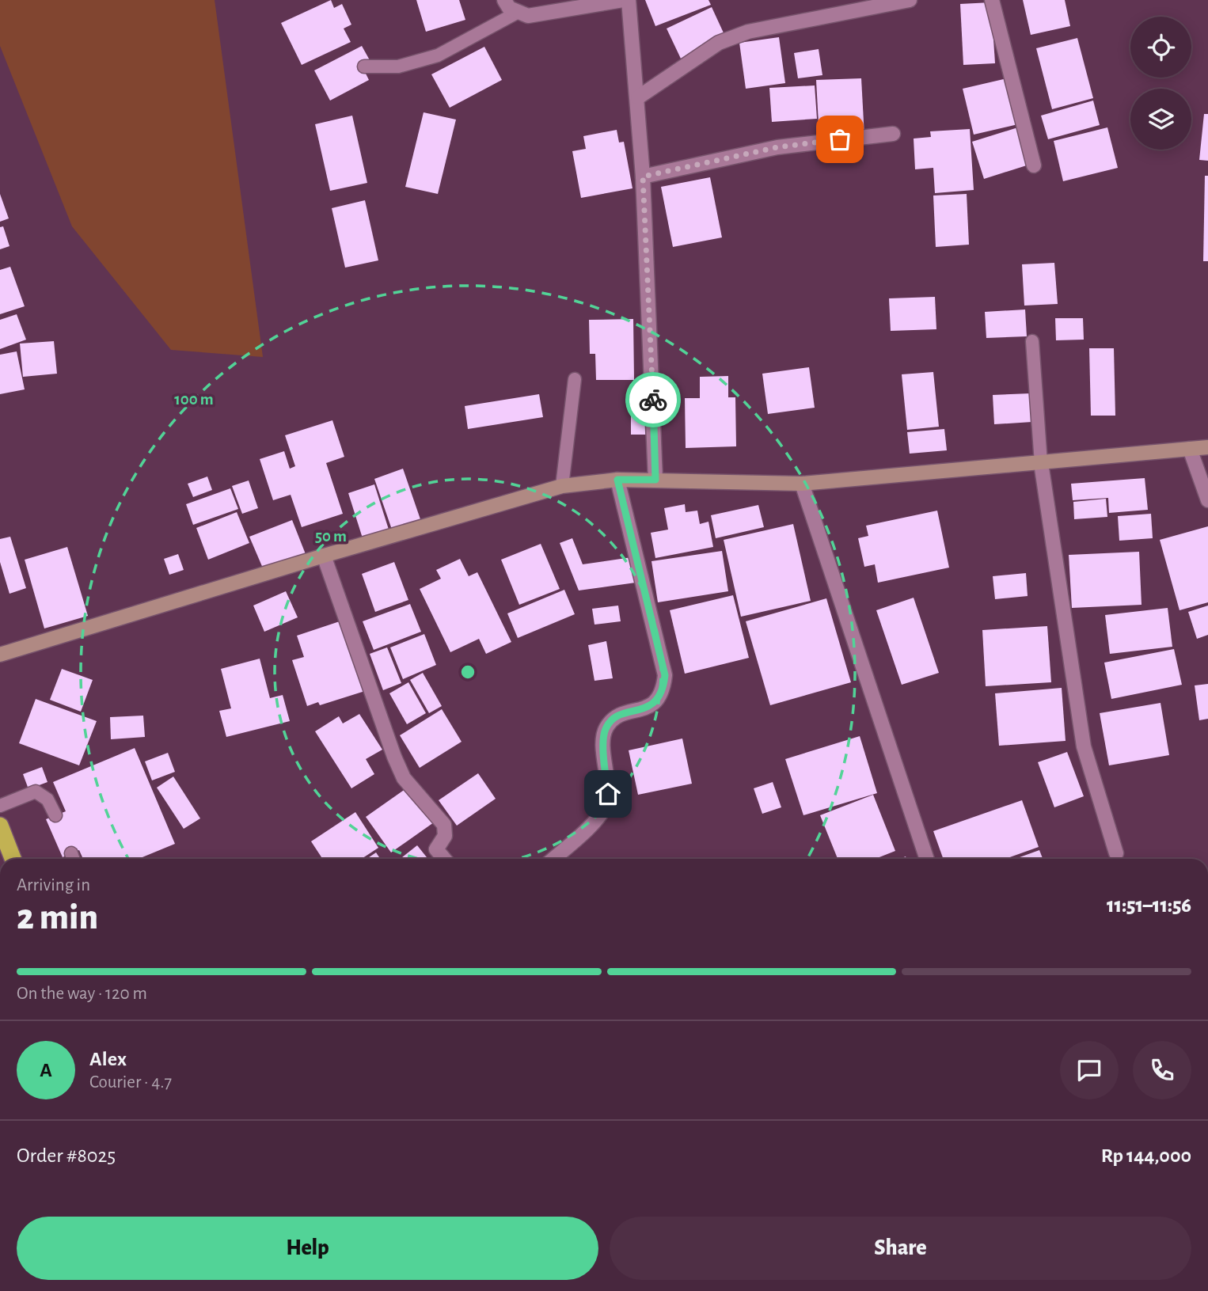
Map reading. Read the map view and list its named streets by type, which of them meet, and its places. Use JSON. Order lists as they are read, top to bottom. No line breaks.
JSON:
{"page":{"heading":["2 min","Arriving in","11:51–11:56"],"panel":["Alex","Courier · 4.7","Order #8025","Rp 144,000"],"bar":"On the way · 120 m","round":"A","buttons":["Help","Share"]},"rings":["100 m","50 m"]}
